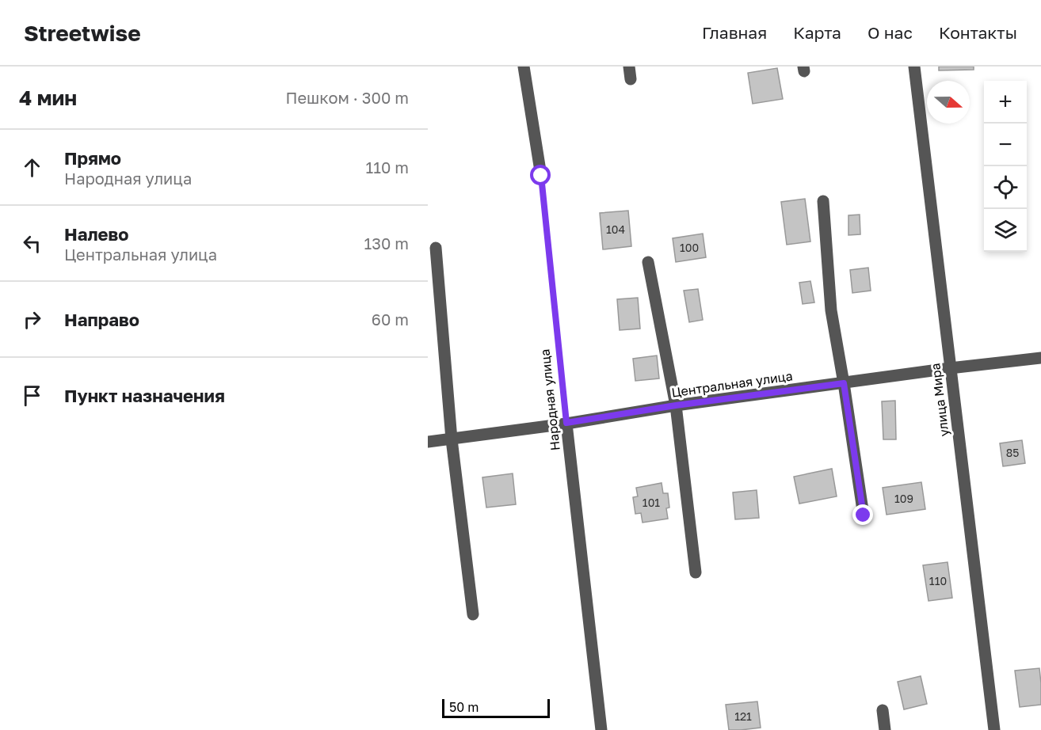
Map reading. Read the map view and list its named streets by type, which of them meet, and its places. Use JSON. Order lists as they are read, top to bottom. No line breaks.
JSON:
{"streets":{"street":["Центральная улица","Народная улица","улица Мира"]},"crossings":[["Центральная улица","Народная улица"],["Центральная улица","улица Мира"]],"house_numbers":["104","100","85","109","101","110","121"],"scale_bar":"50 m","north":"right","page":{"header":"Streetwise","nav":["Главная","Карта","О нас","Контакты"],"heading":["4 мин","Пешком · 300 m"],"map_buttons":["+","−"],"list":[["Прямо","Народная улица","110 m"],["Налево","Центральная улица","130 m"],["Направо","60 m"],"Пункт назначения"],"scale":"50 m"}}
